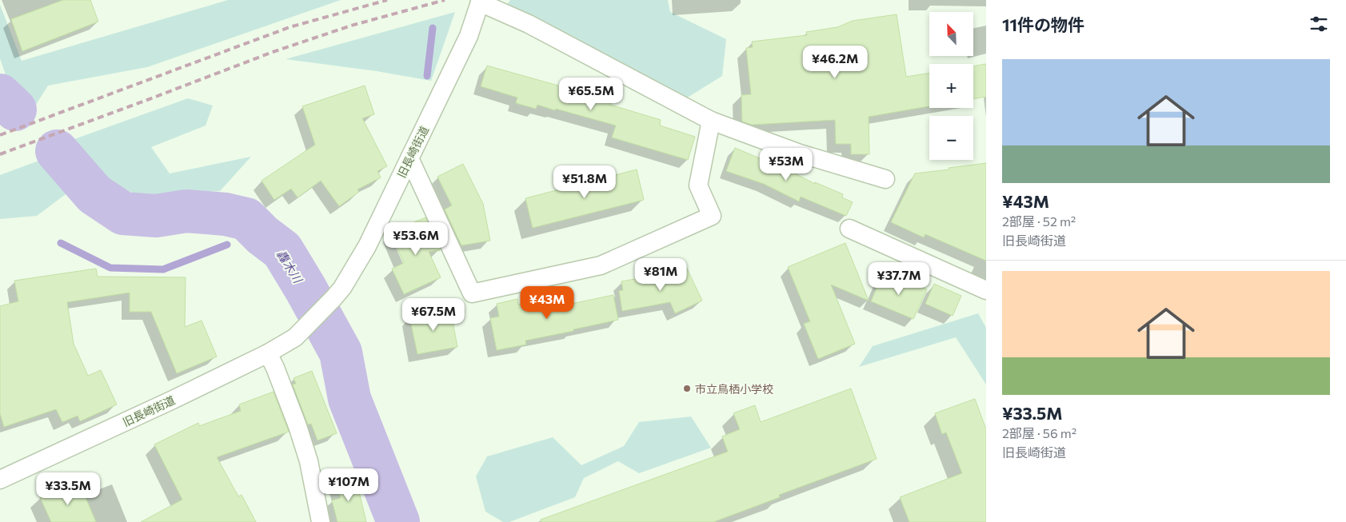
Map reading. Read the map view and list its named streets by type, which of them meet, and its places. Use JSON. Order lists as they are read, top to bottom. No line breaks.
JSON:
{"streets":{"street":["旧長崎街道"]},"water":["轟木川"],"places":["市立鳥栖小学校"],"north":"top left","page":{"heading":"11件の物件","map_buttons":["+","−"],"price":["¥46.2M","¥65.5M","¥53M","¥51.8M","¥53.6M","¥81M","¥37.7M","¥43M","¥67.5M","¥107M","¥33.5M"],"list":[{"name":"¥43M","note":"2部屋 · 52 m² · 旧長崎街道"},{"name":"¥33.5M","note":"2部屋 · 56 m² · 旧長崎街道"}]}}
